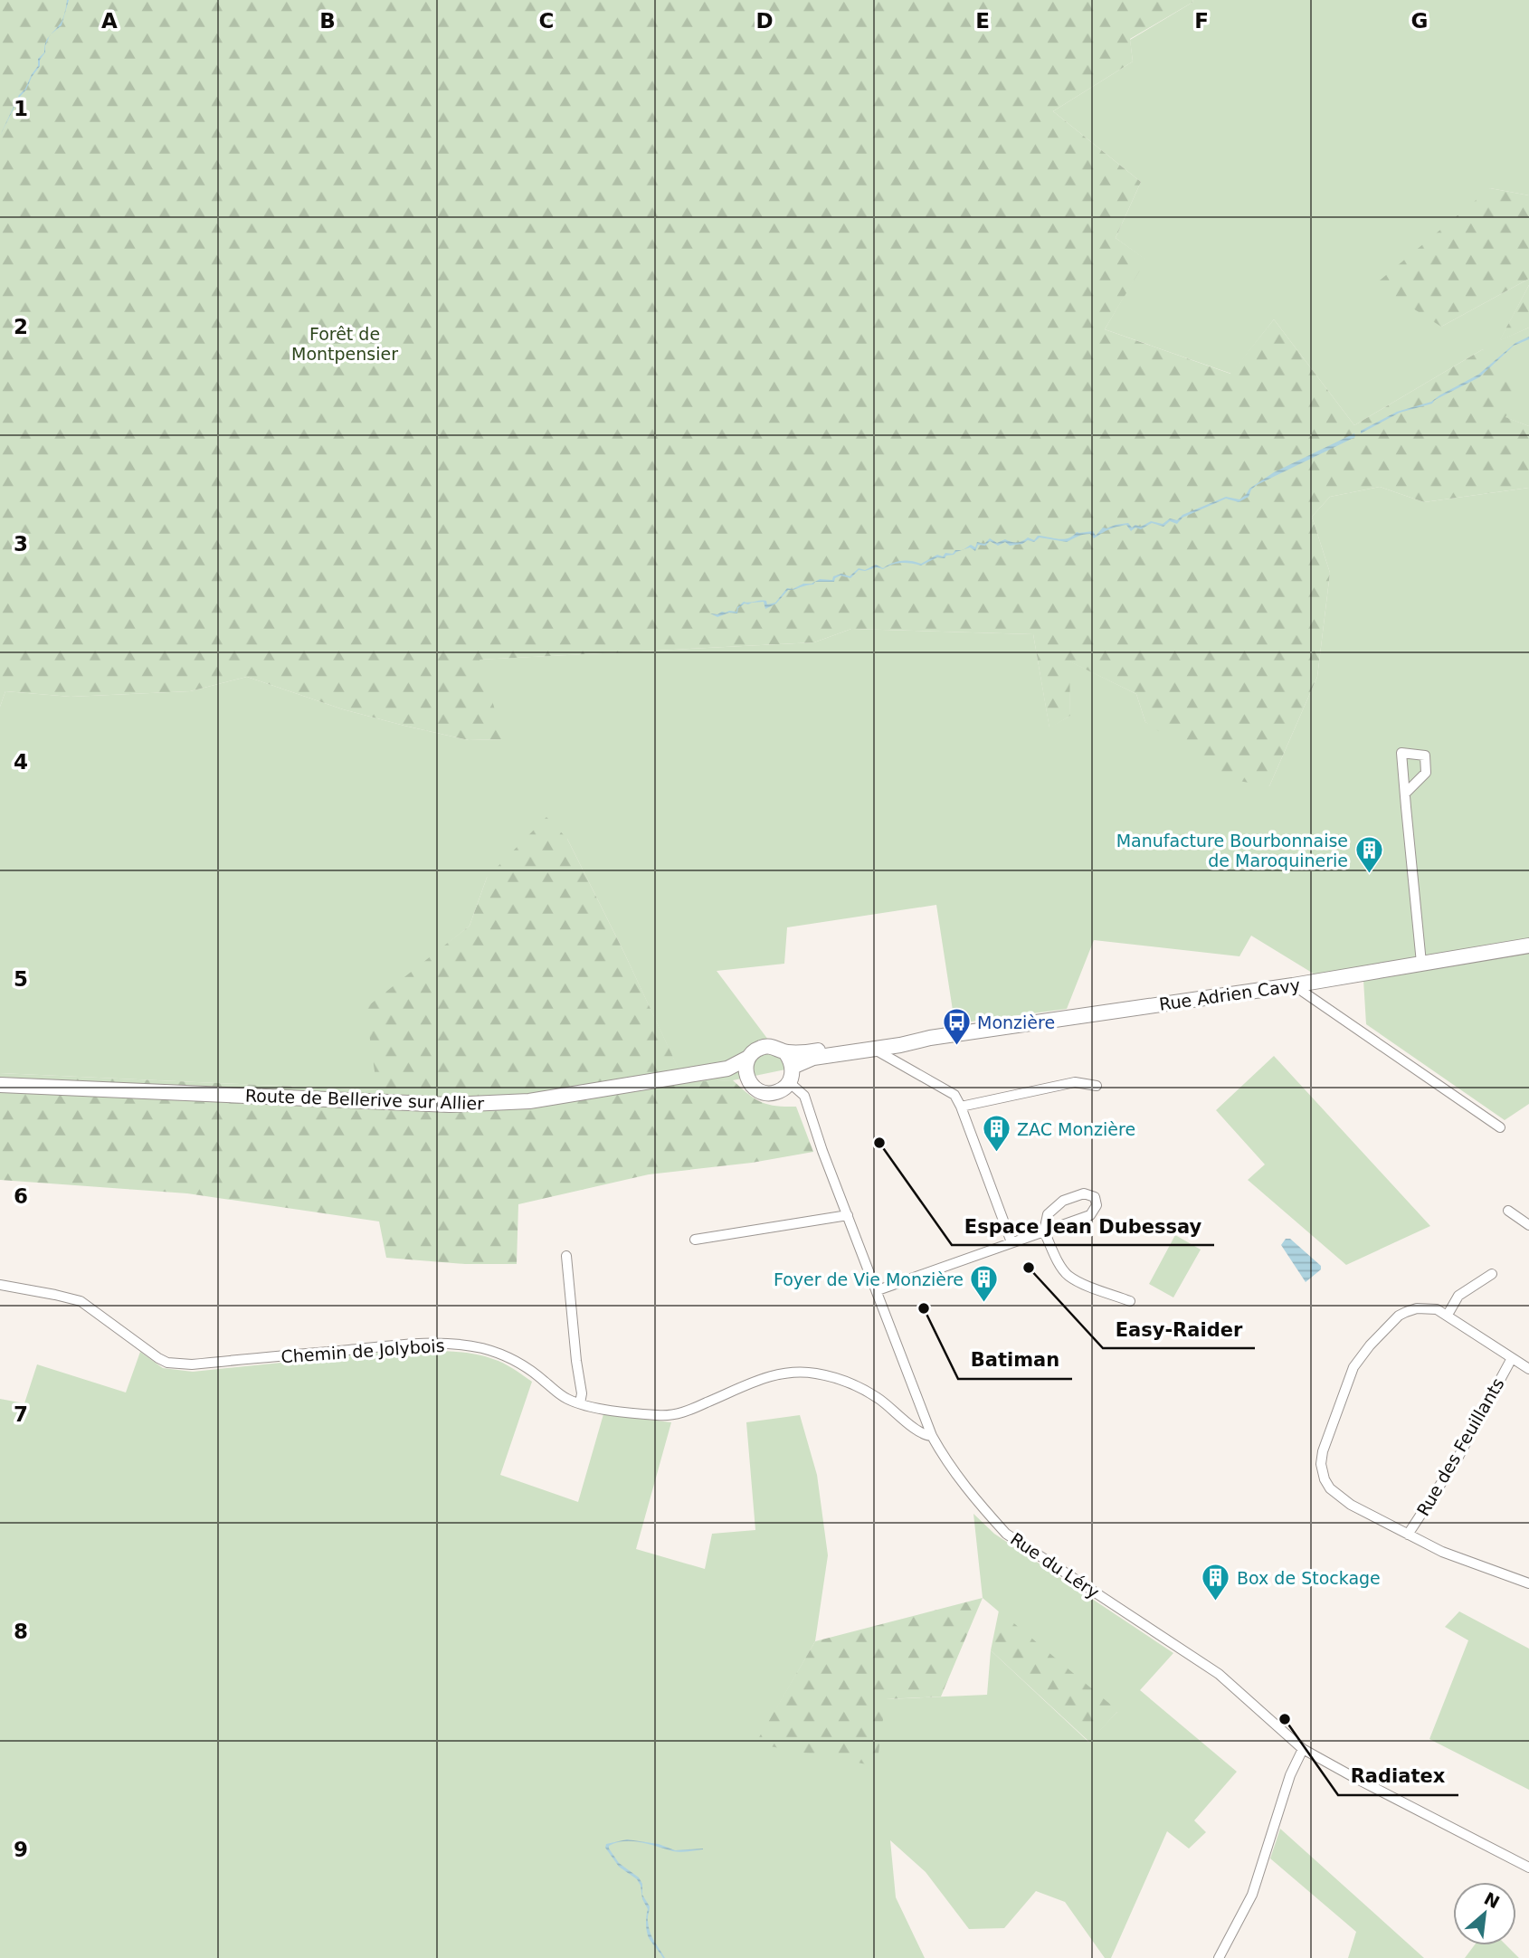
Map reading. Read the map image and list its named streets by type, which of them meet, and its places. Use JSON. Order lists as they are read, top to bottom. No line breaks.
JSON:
{"streets":{"main road":["Rue Adrien Cavy","Route de Bellerive sur Allier"],"street":["Chemin de Jolybois","Rue des Feuillants","Rue du Léry"]},"crossings":[["Rue Adrien Cavy","Route de Bellerive sur Allier"],["Rue Adrien Cavy","Rue du Léry"],["Route de Bellerive sur Allier","Rue du Léry"],["Chemin de Jolybois","Rue du Léry"]],"parks":["Forêt de Montpensier"],"places":{"building":["Manufacture Bourbonnaise de Maroquinerie","ZAC Monzière","Foyer de Vie Monzière","Box de Stockage"],"bus stop":["Monzière"],"other":["Espace Jean Dubessay","Easy-Raider","Batiman","Radiatex"]},"north":"top right","grid":{"columns":["A","B","C","D","E","F","G"],"rows":["1","2","3","4","5","6","7","8","9"]}}
